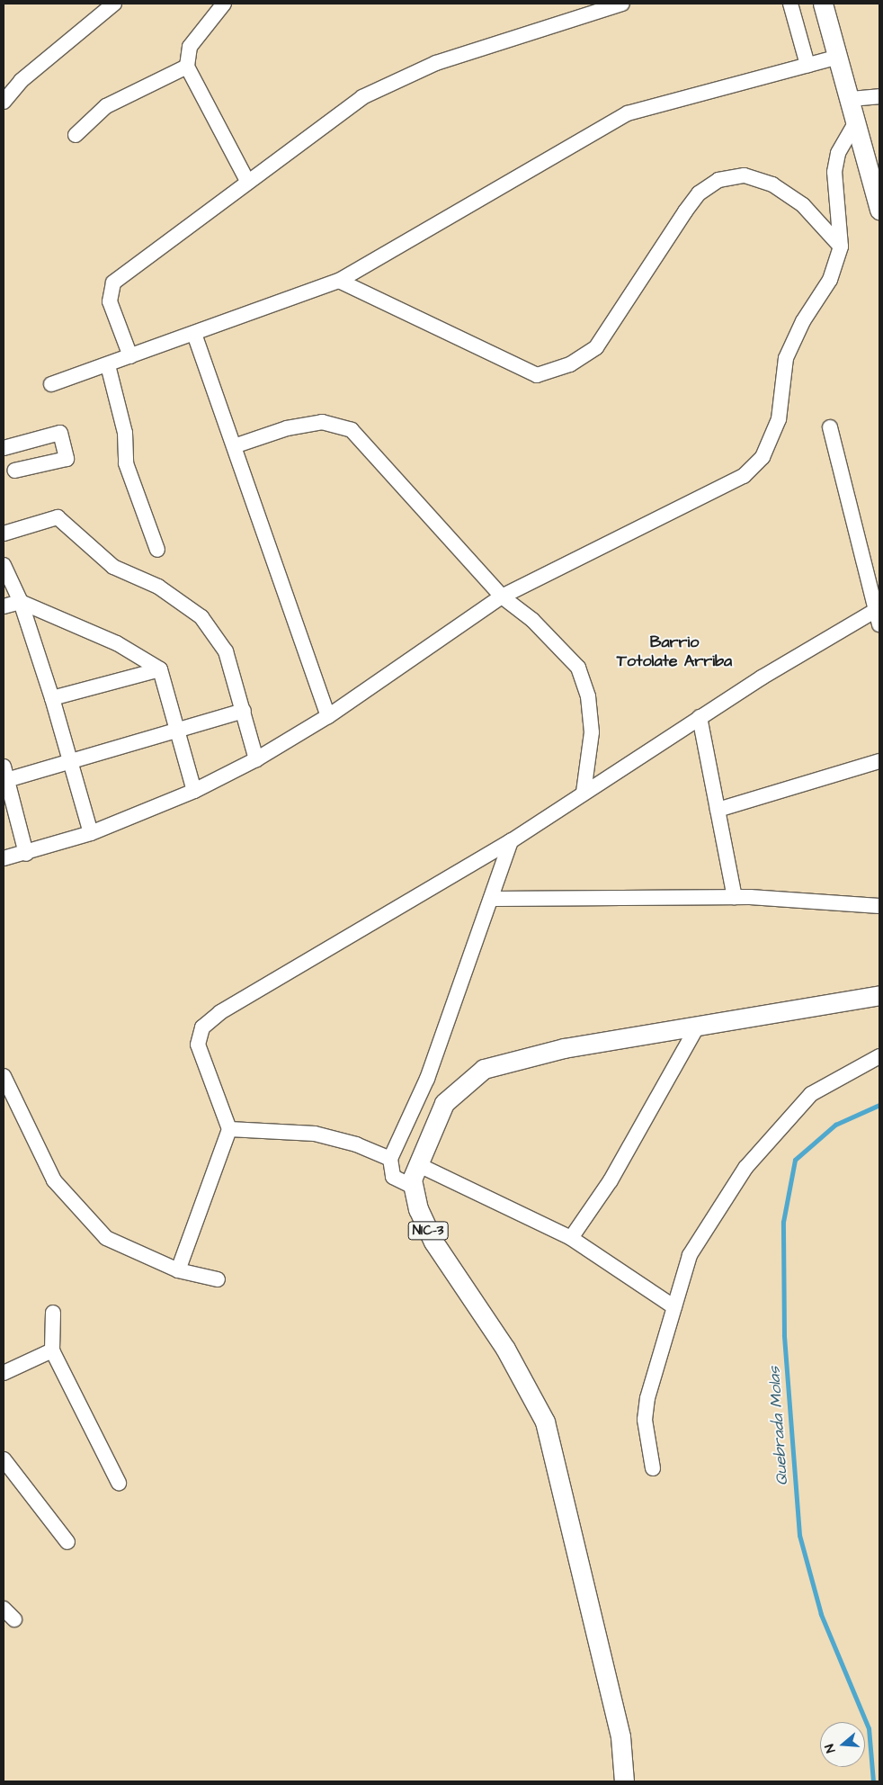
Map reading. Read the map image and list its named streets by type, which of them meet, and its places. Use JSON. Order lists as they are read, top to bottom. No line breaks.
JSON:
{"streets":{"main road":["NIC-3"]},"districts":["Barrio Totolate Arriba"],"water":["Quebrada Molas"],"north":"left"}
